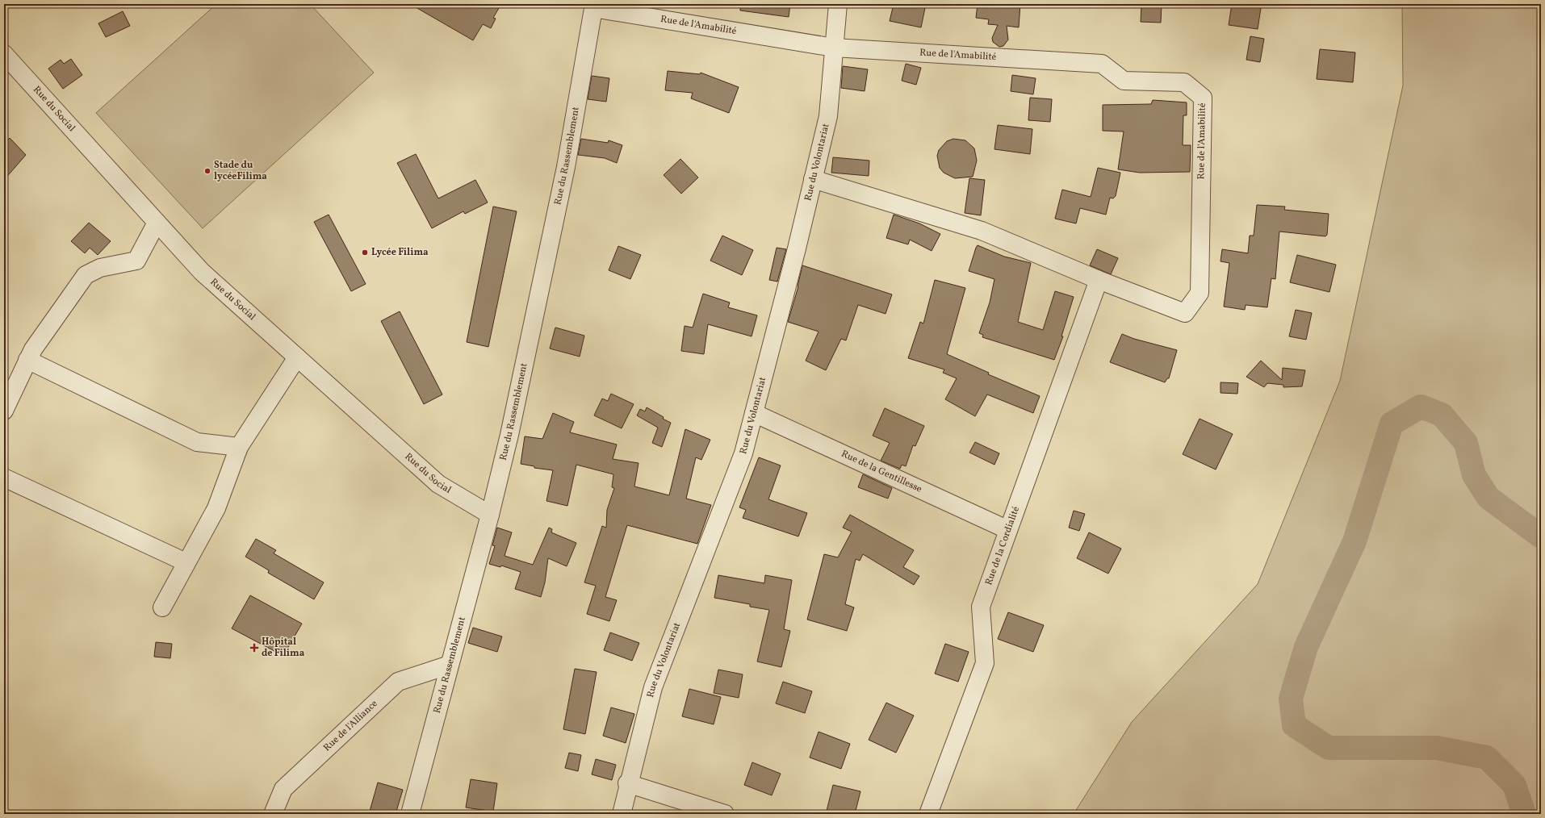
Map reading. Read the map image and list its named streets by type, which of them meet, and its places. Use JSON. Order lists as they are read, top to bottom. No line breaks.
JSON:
{"streets":{"street":["Rue de l'Amabilité","Rue du Social","Rue du Rassemblement","Rue du Volontariat","Rue de la Gentillesse","Rue de la Cordialité","Rue de l'Alliance"]},"crossings":[["Rue de l'Amabilité","Rue du Rassemblement"],["Rue de l'Amabilité","Rue du Volontariat"],["Rue de l'Amabilité","Rue de la Cordialité"],["Rue du Social","Rue du Rassemblement"],["Rue du Rassemblement","Rue de l'Alliance"],["Rue du Volontariat","Rue de la Gentillesse"],["Rue de la Gentillesse","Rue de la Cordialité"]],"places":{"other":["Stade du lycéeFilima","Lycée Filima"],"health":["Hôpital de Filima"]}}
